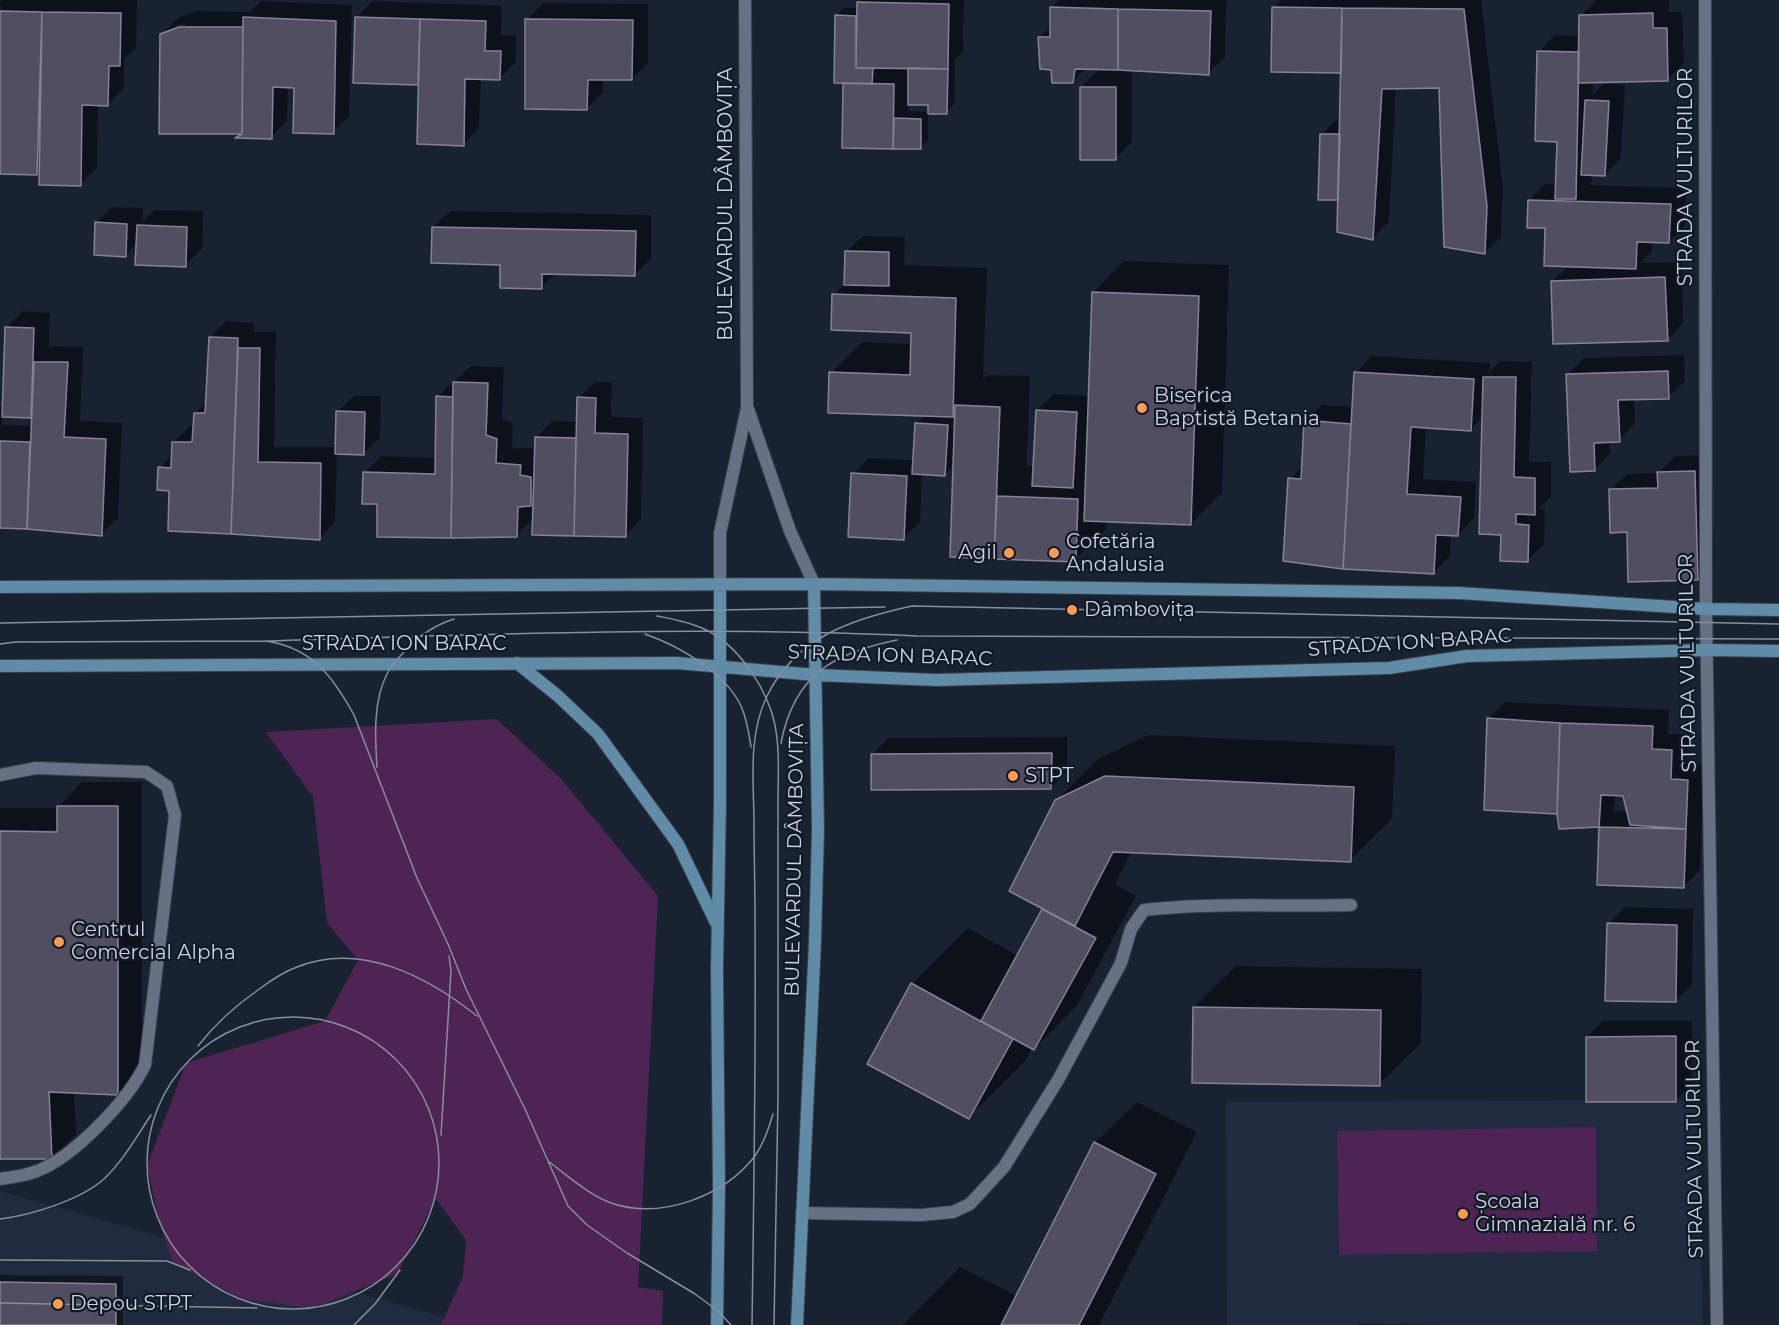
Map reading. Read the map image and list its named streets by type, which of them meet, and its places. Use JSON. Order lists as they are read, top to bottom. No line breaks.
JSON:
{"streets":{"street":["STRADA VULTURILOR","BULEVARDUL DÂMBOVIȚA","STRADA ION BARAC"]},"crossings":[["STRADA VULTURILOR","STRADA ION BARAC"],["BULEVARDUL DÂMBOVIȚA","STRADA ION BARAC"]],"places":["Biserica Baptistă Betania","Agil","Cofetăria Andalusia","Dâmbovița","STPT","Centrul Comercial Alpha","Școala Gimnazială nr. 6","Depou STPT"]}
